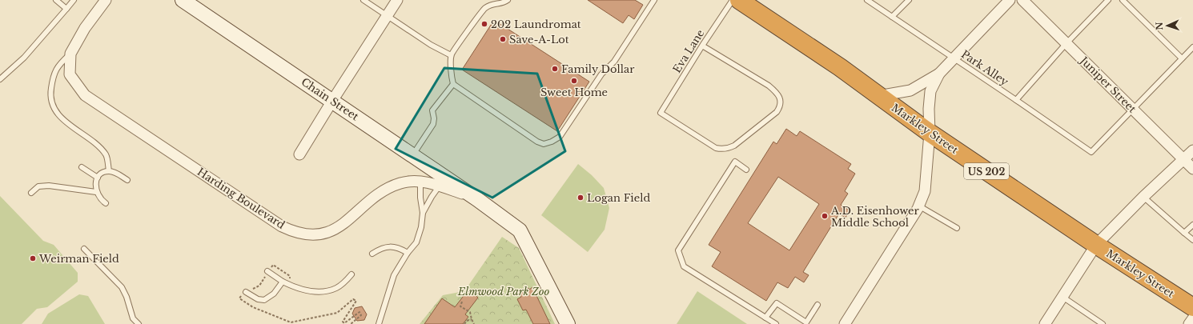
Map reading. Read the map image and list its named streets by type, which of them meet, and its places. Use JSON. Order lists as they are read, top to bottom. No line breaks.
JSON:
{"streets":{"highway":["Markley Street","US 202"],"street":["Juniper Street","Chain Street","Harding Boulevard"],"lane":["Eva Lane","Park Alley"]},"crossings":[["Park Alley","Juniper Street"],["Chain Street","Harding Boulevard"]],"parks":["Elmwood Park Zoo"],"places":["202 Laundromat","Save-A-Lot","Family Dollar","Sweet Home","Logan Field","A.D. Eisenhower Middle School","Weirman Field"],"north":"left"}
